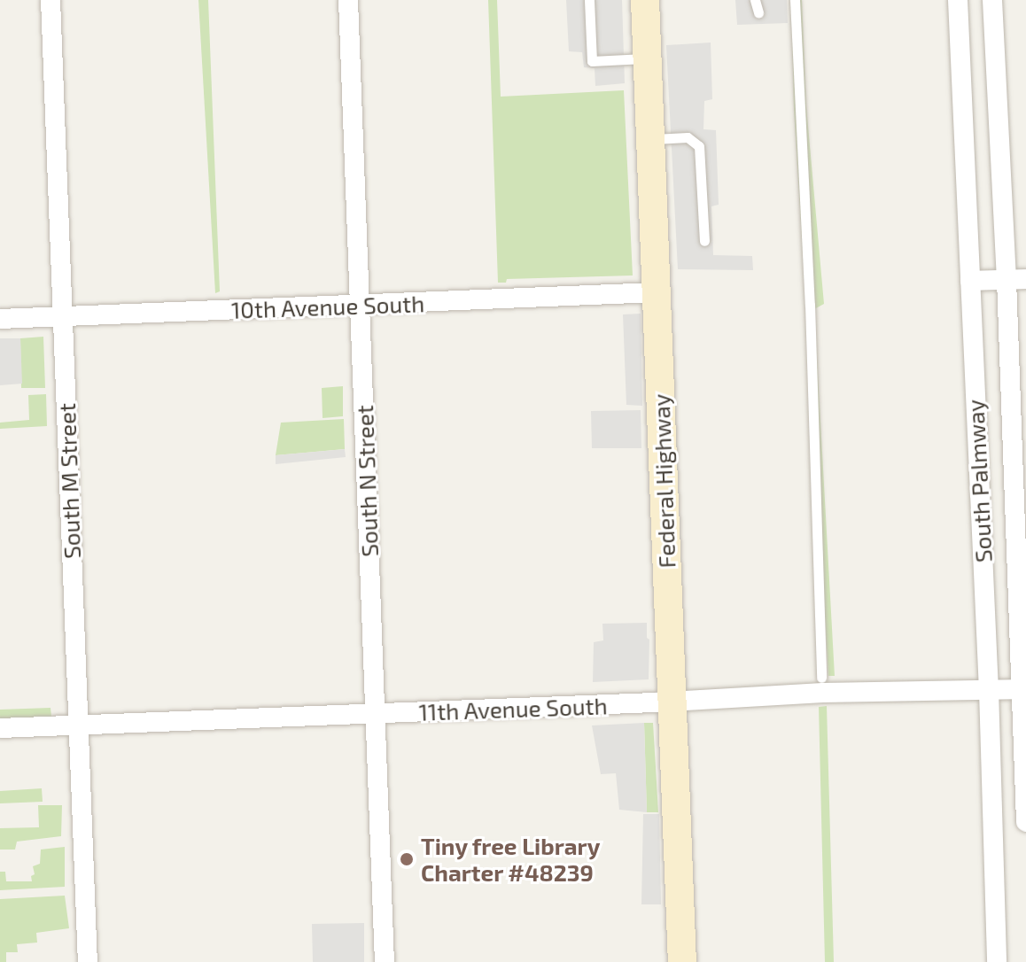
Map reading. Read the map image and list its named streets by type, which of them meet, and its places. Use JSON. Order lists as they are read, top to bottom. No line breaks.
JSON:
{"streets":{"main road":["Federal Highway"],"street":["10th Avenue South","South M Street","South N Street","South Palmway","11th Avenue South"]},"crossings":[["10th Avenue South","South M Street"],["10th Avenue South","South N Street"],["10th Avenue South","Federal Highway"],["South M Street","11th Avenue South"],["South N Street","11th Avenue South"],["Federal Highway","11th Avenue South"],["South Palmway","11th Avenue South"]],"places":["Tiny free Library Charter #48239"]}
